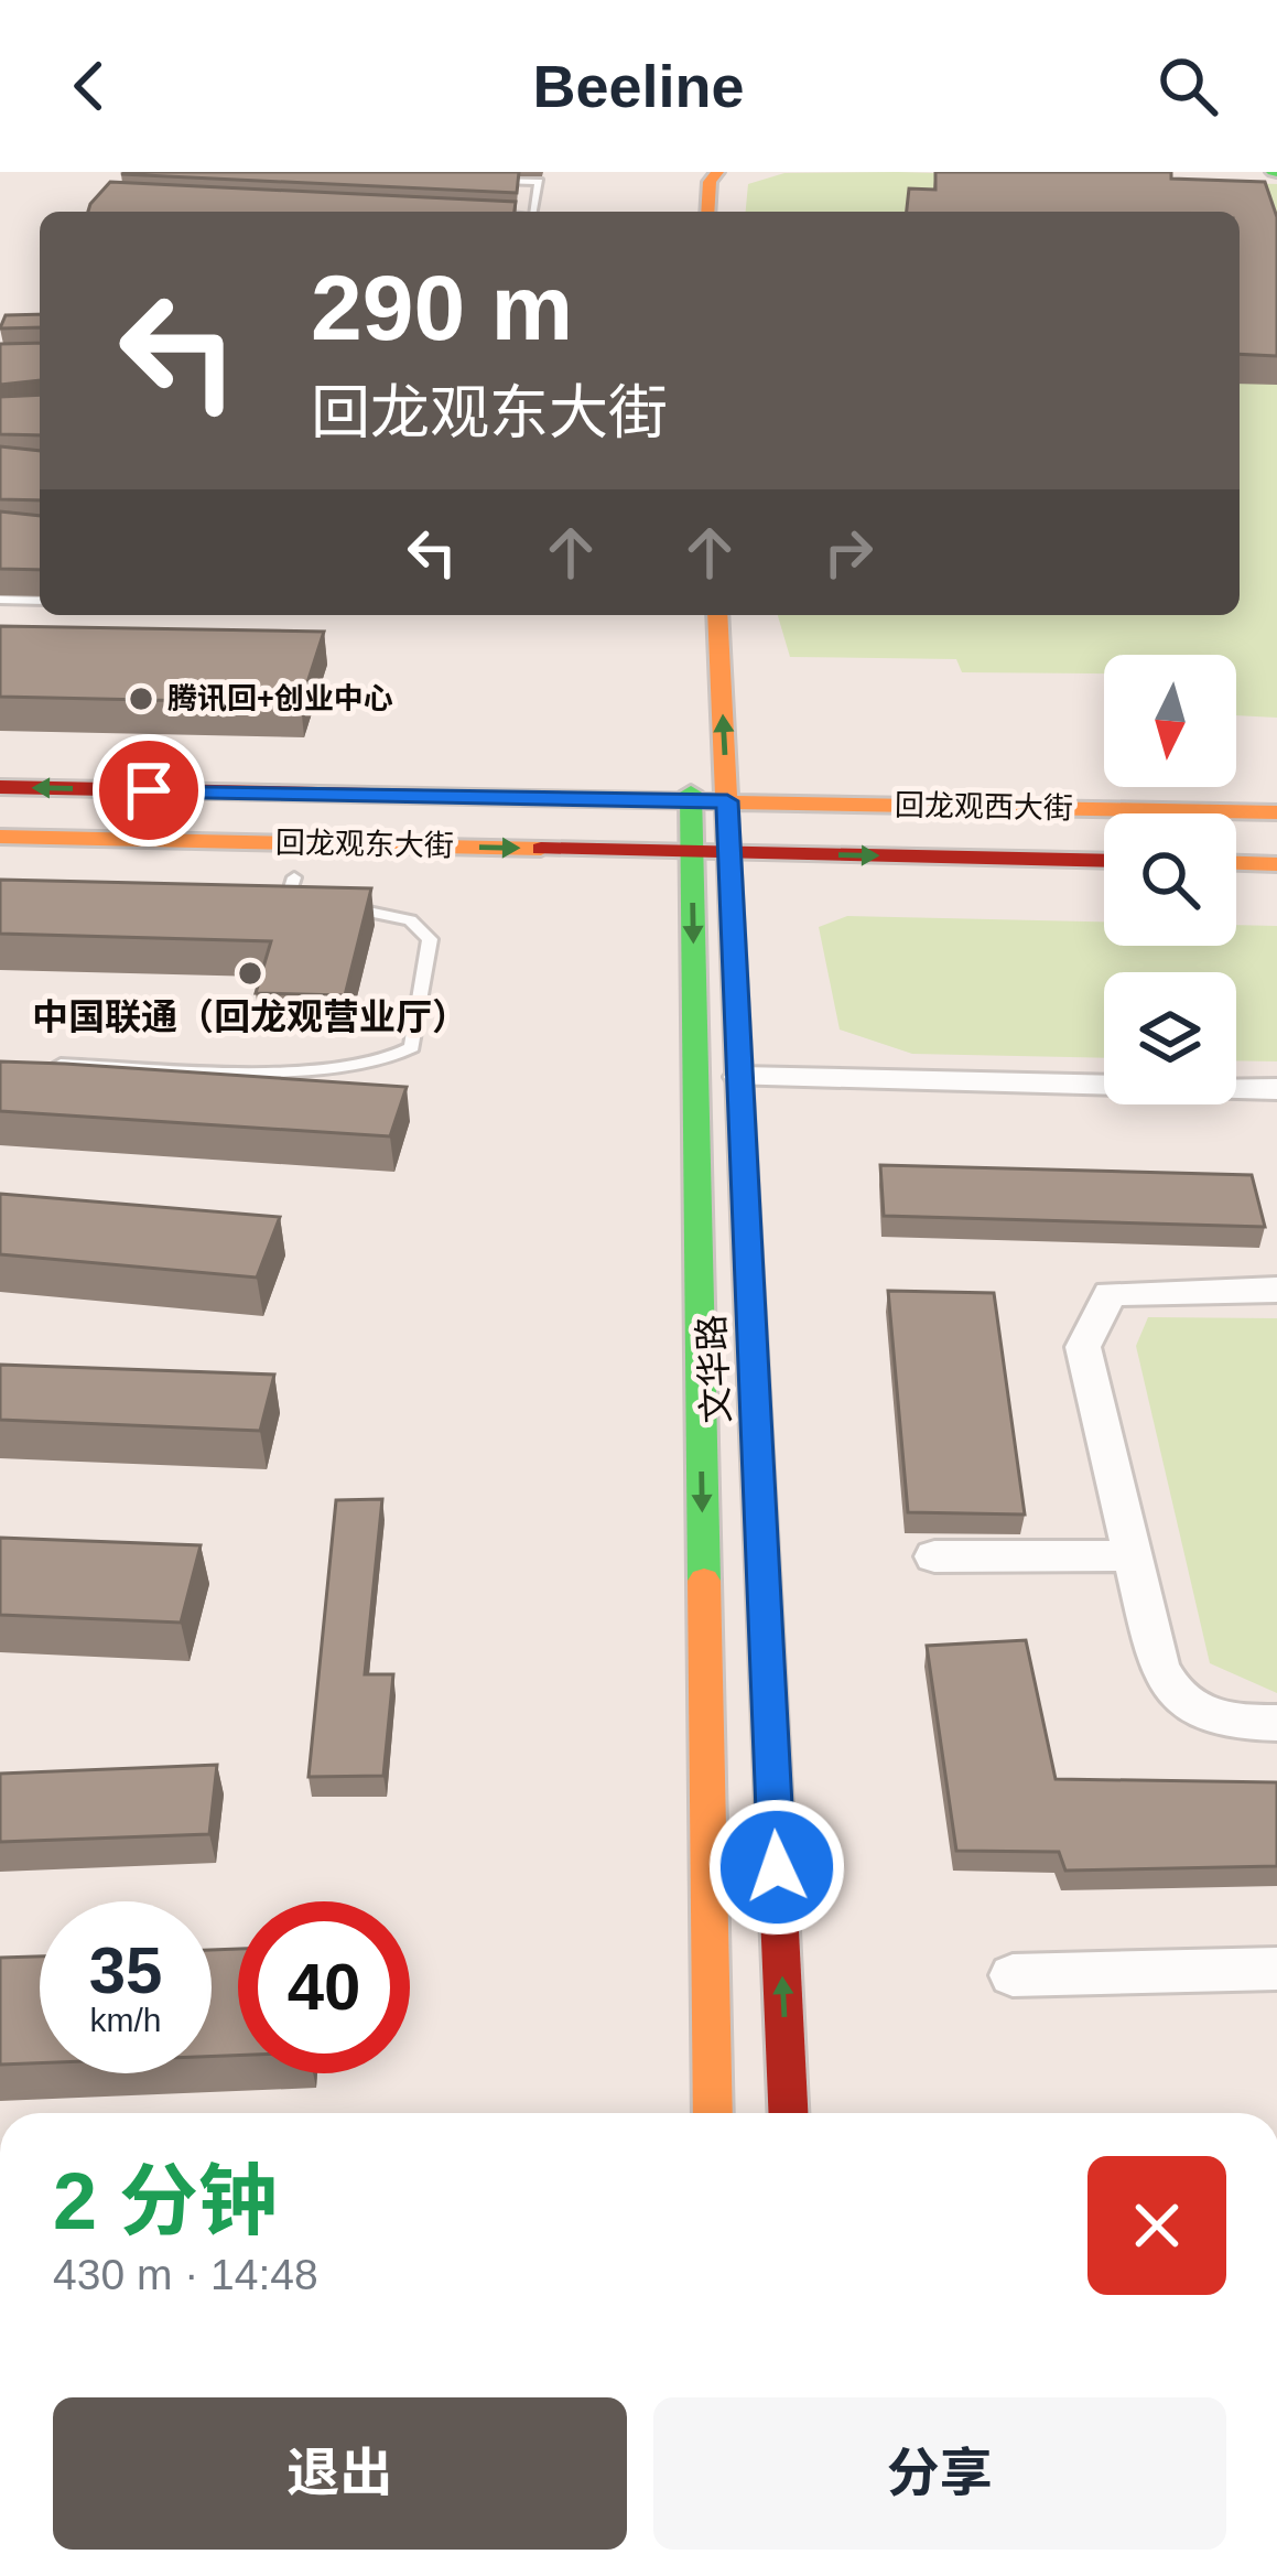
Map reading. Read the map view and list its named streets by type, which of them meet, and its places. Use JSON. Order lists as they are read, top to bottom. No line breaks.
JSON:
{"streets":{"street":["回龙观西大街","回龙观东大街","文华路"]},"crossings":[["回龙观西大街","回龙观东大街"],["回龙观西大街","文华路"],["回龙观东大街","文华路"]],"places":["腾讯回+创业中心","中国联通（回龙观营业厅）"],"north":"bottom","page":{"header":"Beeline","turn":["290 m","回龙观东大街"],"speed":"35 km/h","limit":"40","heading":["2 分钟","430 m · 14:48"],"buttons":["退出","分享"]}}
